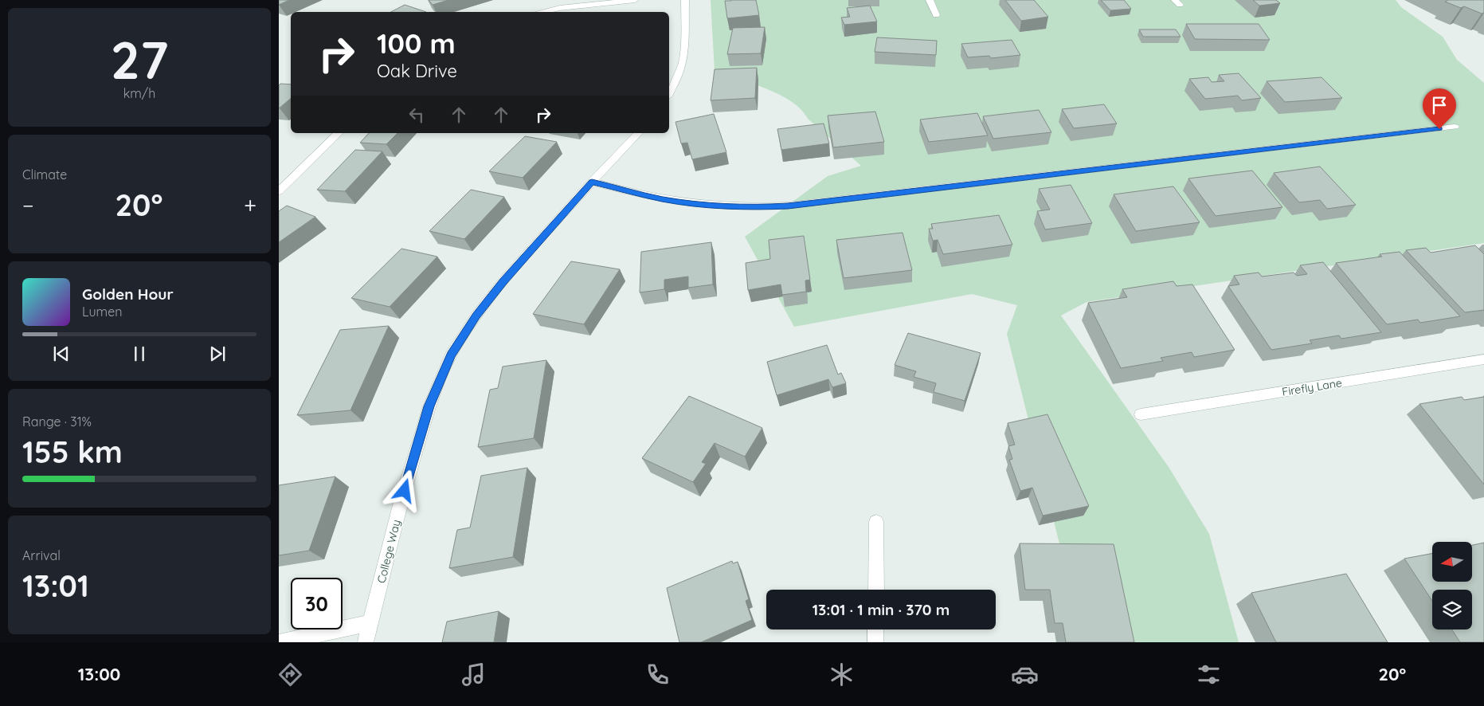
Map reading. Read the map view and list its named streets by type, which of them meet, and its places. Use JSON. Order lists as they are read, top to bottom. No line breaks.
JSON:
{"streets":{"street":["Firefly Lane","College Way"]},"north":"left","page":{"tile":[["27","km/h"],"Climate",["Range · 31%","155 km"],["Arrival","13:01"]],"turn":["100 m","Oak Drive"],"heat":["−","20°","+"],"song":["Golden Hour","Lumen"],"limit":"30","trip":"13:01 · 1 min · 370 m","tabs":["13:00","20°"]}}
